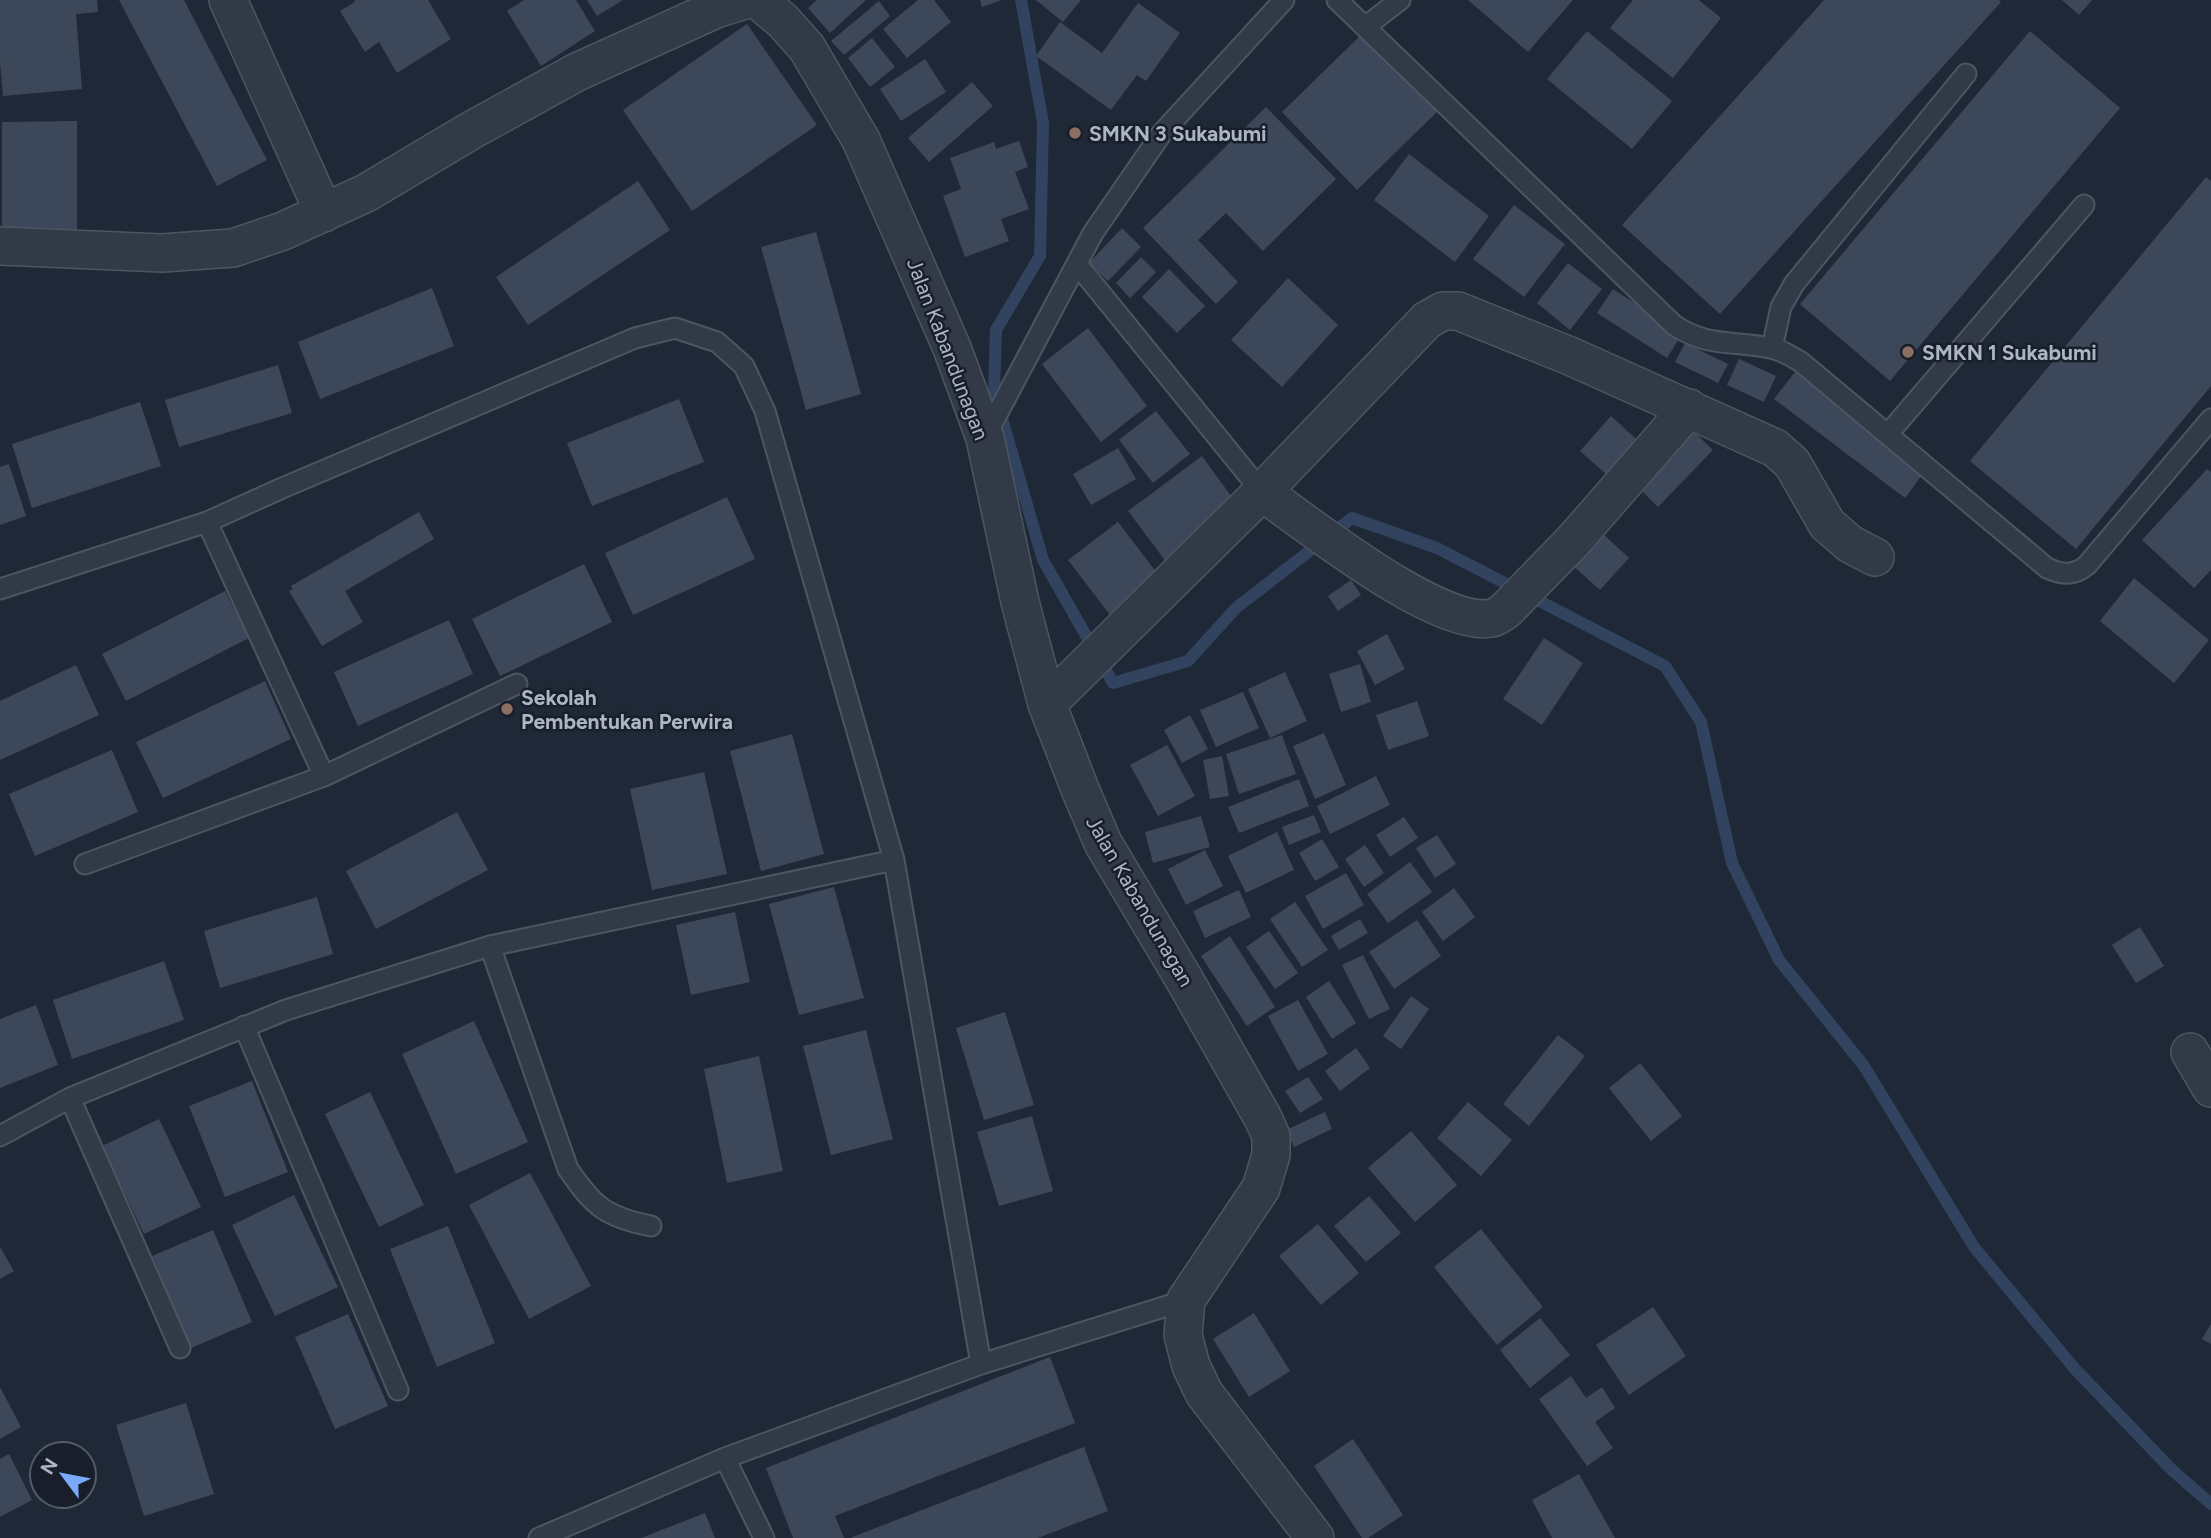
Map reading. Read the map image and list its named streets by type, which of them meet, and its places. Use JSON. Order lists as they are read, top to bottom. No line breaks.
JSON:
{"streets":{"street":["Jalan Kabandunagan"]},"places":["SMKN 3 Sukabumi","SMKN 1 Sukabumi","Sekolah Pembentukan Perwira"],"north":"top left"}
